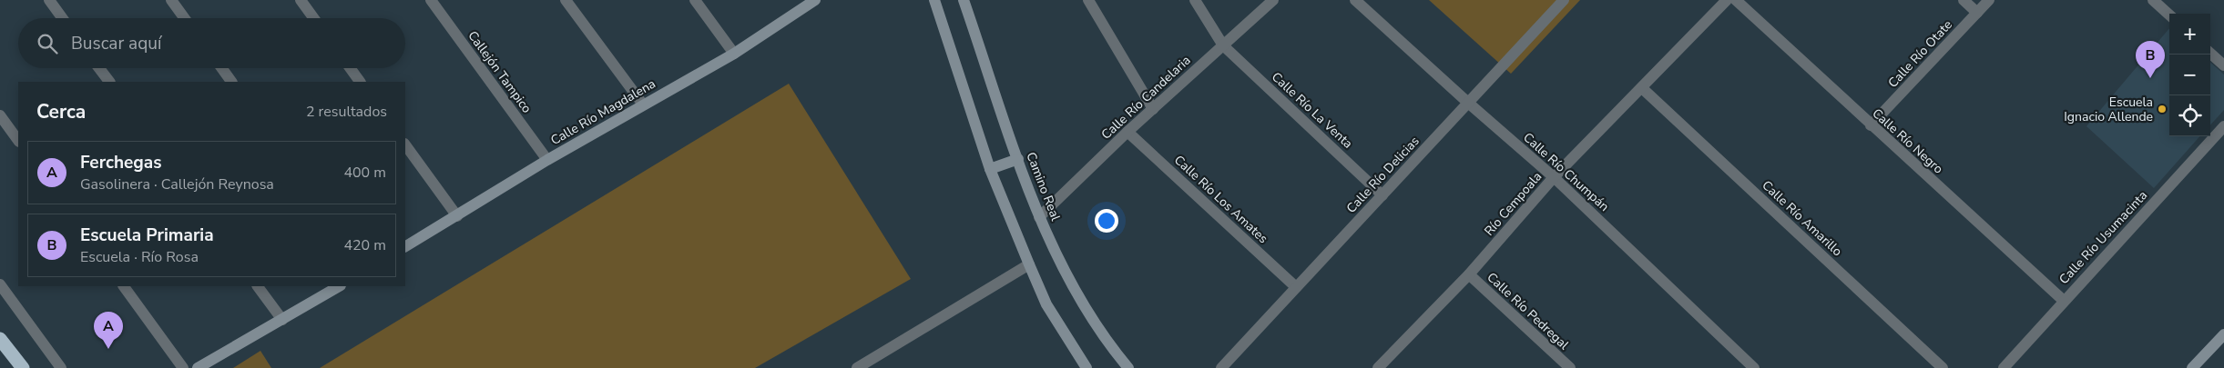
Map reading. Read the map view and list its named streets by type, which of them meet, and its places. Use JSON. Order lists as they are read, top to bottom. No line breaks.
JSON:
{"streets":{"street":["Calle Río Otate","Callejón Tampico","Calle Río Candelaria","Calle Río La Venta","Calle Río Magdalena","Calle Río Negro","Calle Río Chumpán","Calle Río Delicias","Camino Real","Calle Río Los Amates","Río Cempoala","Calle Río Amarillo","Calle Río Usumacinta","Calle Río Pedregal"]},"crossings":[["Calle Río Otate","Calle Río Negro"],["Callejón Tampico","Calle Río Magdalena"],["Calle Río Candelaria","Calle Río La Venta"],["Calle Río Candelaria","Camino Real"],["Calle Río Candelaria","Calle Río Los Amates"],["Calle Río La Venta","Calle Río Delicias"],["Calle Río Negro","Calle Río Usumacinta"],["Calle Río Chumpán","Calle Río Delicias"],["Calle Río Chumpán","Río Cempoala"],["Calle Río Delicias","Calle Río Los Amates"],["Río Cempoala","Calle Río Amarillo"],["Río Cempoala","Calle Río Pedregal"]],"places":["Escuela Ignacio Allende"],"page":{"map_buttons":["+","−"],"search":"Buscar aquí","pins":["B","A"],"heading":["Cerca","2 resultados"],"list":[{"mark":"A","name":"Ferchegas","note":"Gasolinera · Callejón Reynosa","value":"400 m"},{"mark":"B","name":"Escuela Primaria","note":"Escuela · Río Rosa","value":"420 m"}]}}
